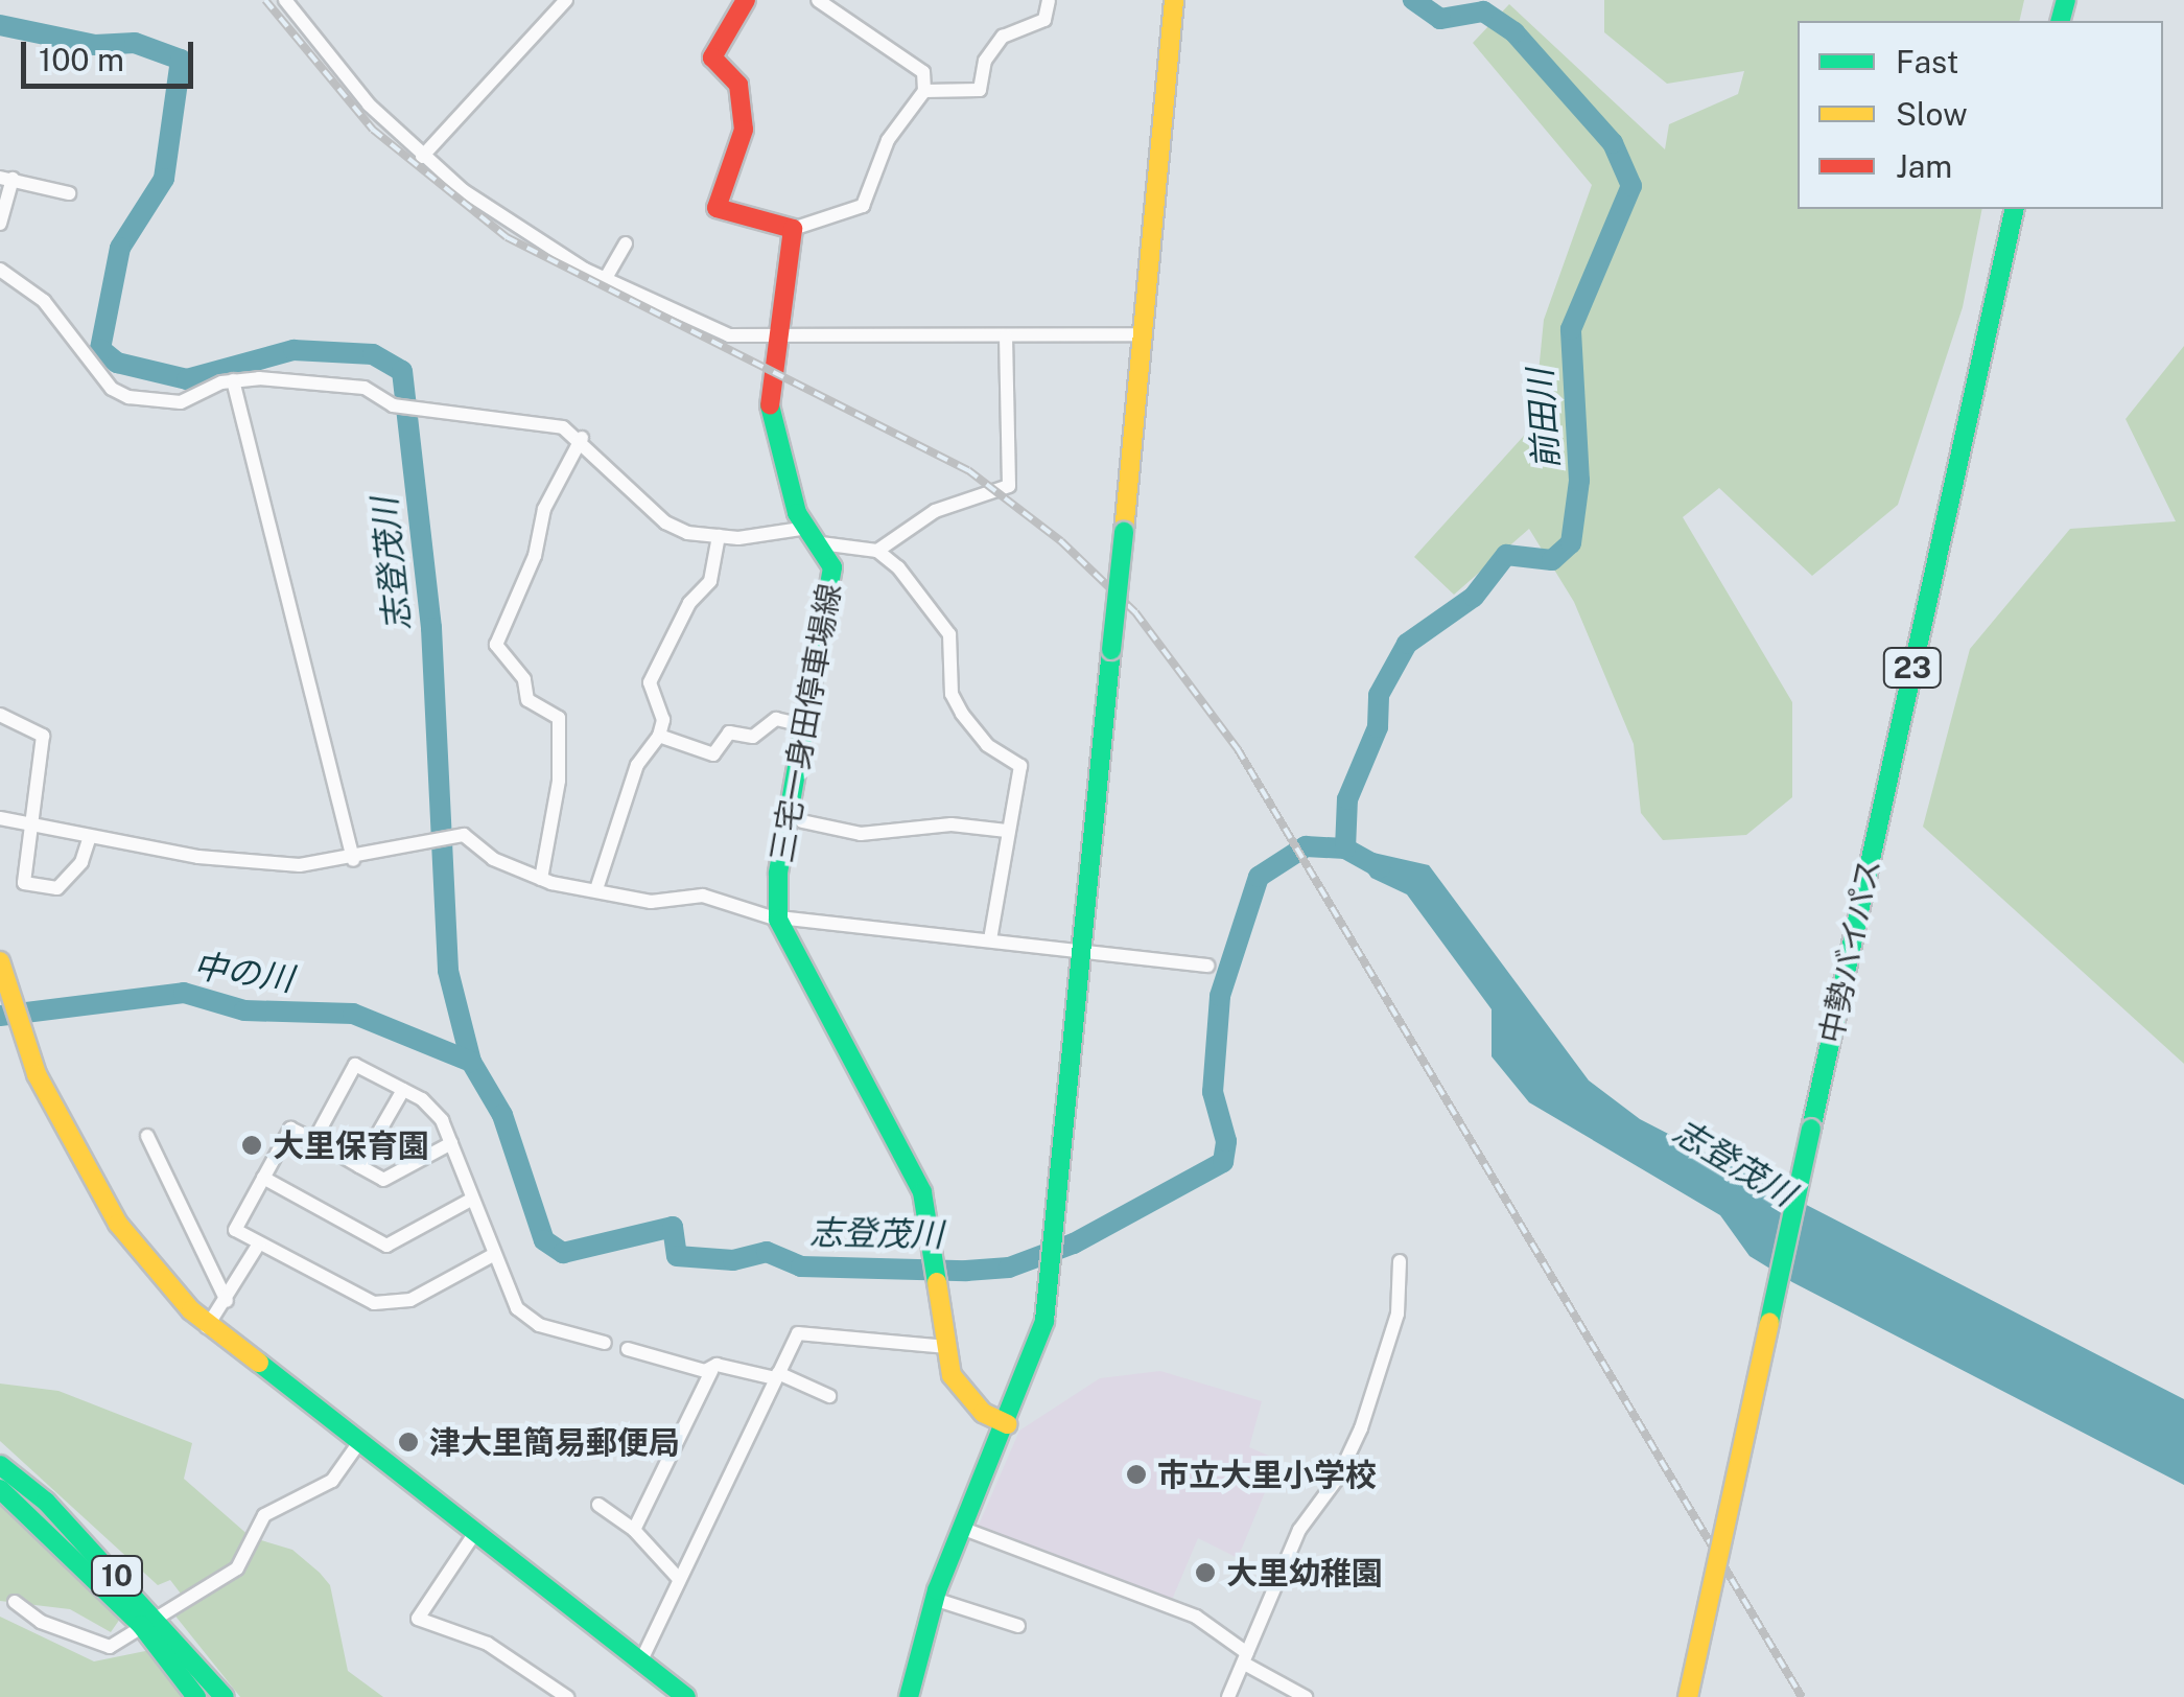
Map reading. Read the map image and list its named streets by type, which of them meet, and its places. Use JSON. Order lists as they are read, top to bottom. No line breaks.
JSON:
{"streets":{"main road":["23","三宅一身田停車場線","中勢バイパス","10"]},"water":["前田川","志登茂川","中の川"],"places":["大里保育園","津大里簡易郵便局","市立大里小学校","大里幼稚園"],"legend":["Fast","Slow","Jam"],"scale_bar":"100 m"}
